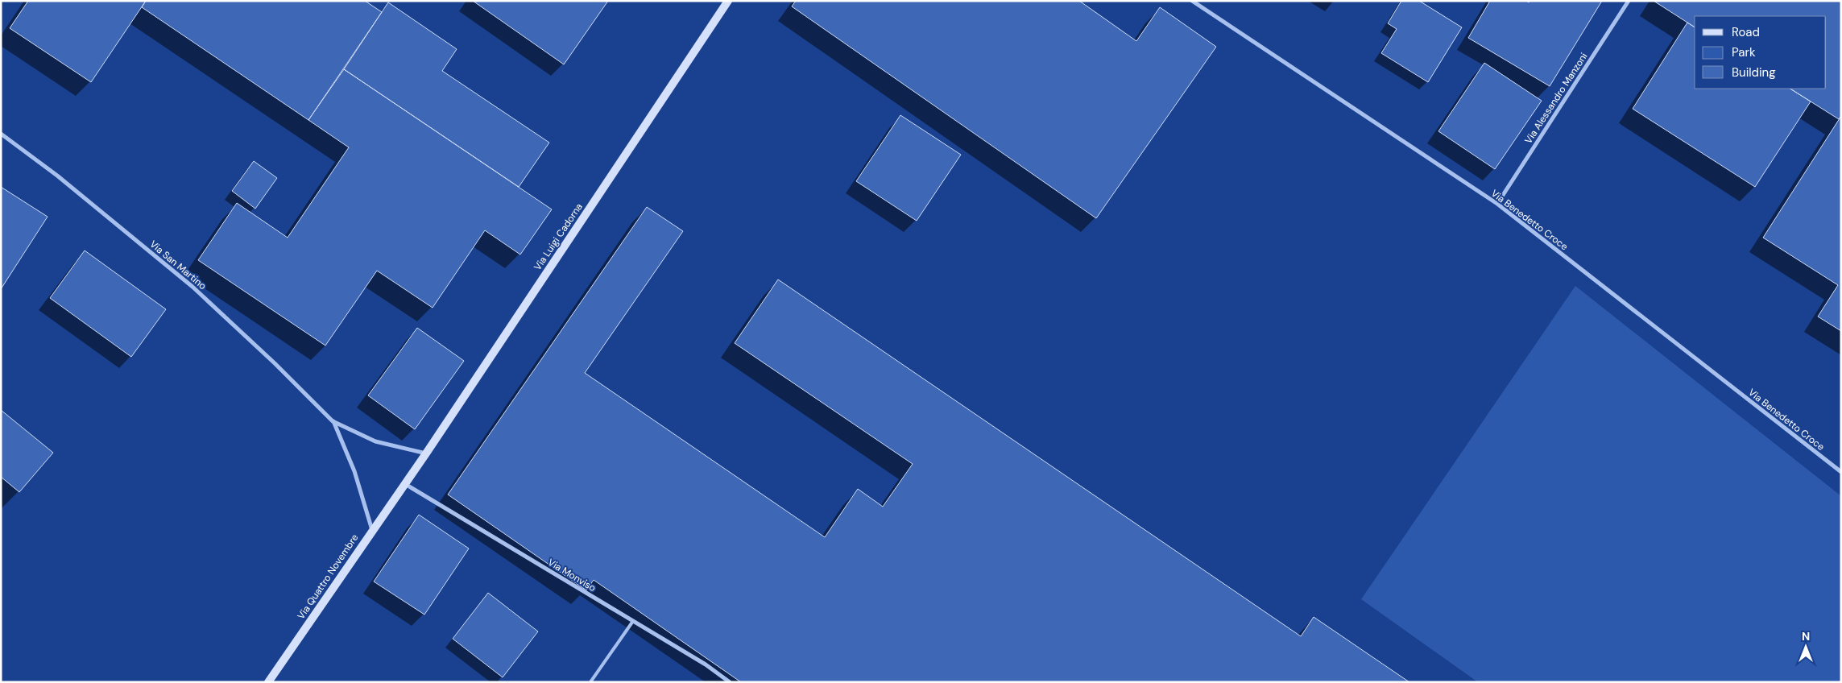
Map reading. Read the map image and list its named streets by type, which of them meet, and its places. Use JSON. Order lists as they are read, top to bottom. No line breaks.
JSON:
{"streets":{"street":["Via Alessandro Manzoni","Via Benedetto Croce","Via Luigi Cadorna","Via San Martino","Via Monviso","Via Quattro Novembre"]},"crossings":[["Via Alessandro Manzoni","Via Benedetto Croce"],["Via Luigi Cadorna","Via Monviso"],["Via Luigi Cadorna","Via Quattro Novembre"],["Via Monviso","Via Quattro Novembre"]],"legend":["Road","Park","Building"],"north":"top"}
